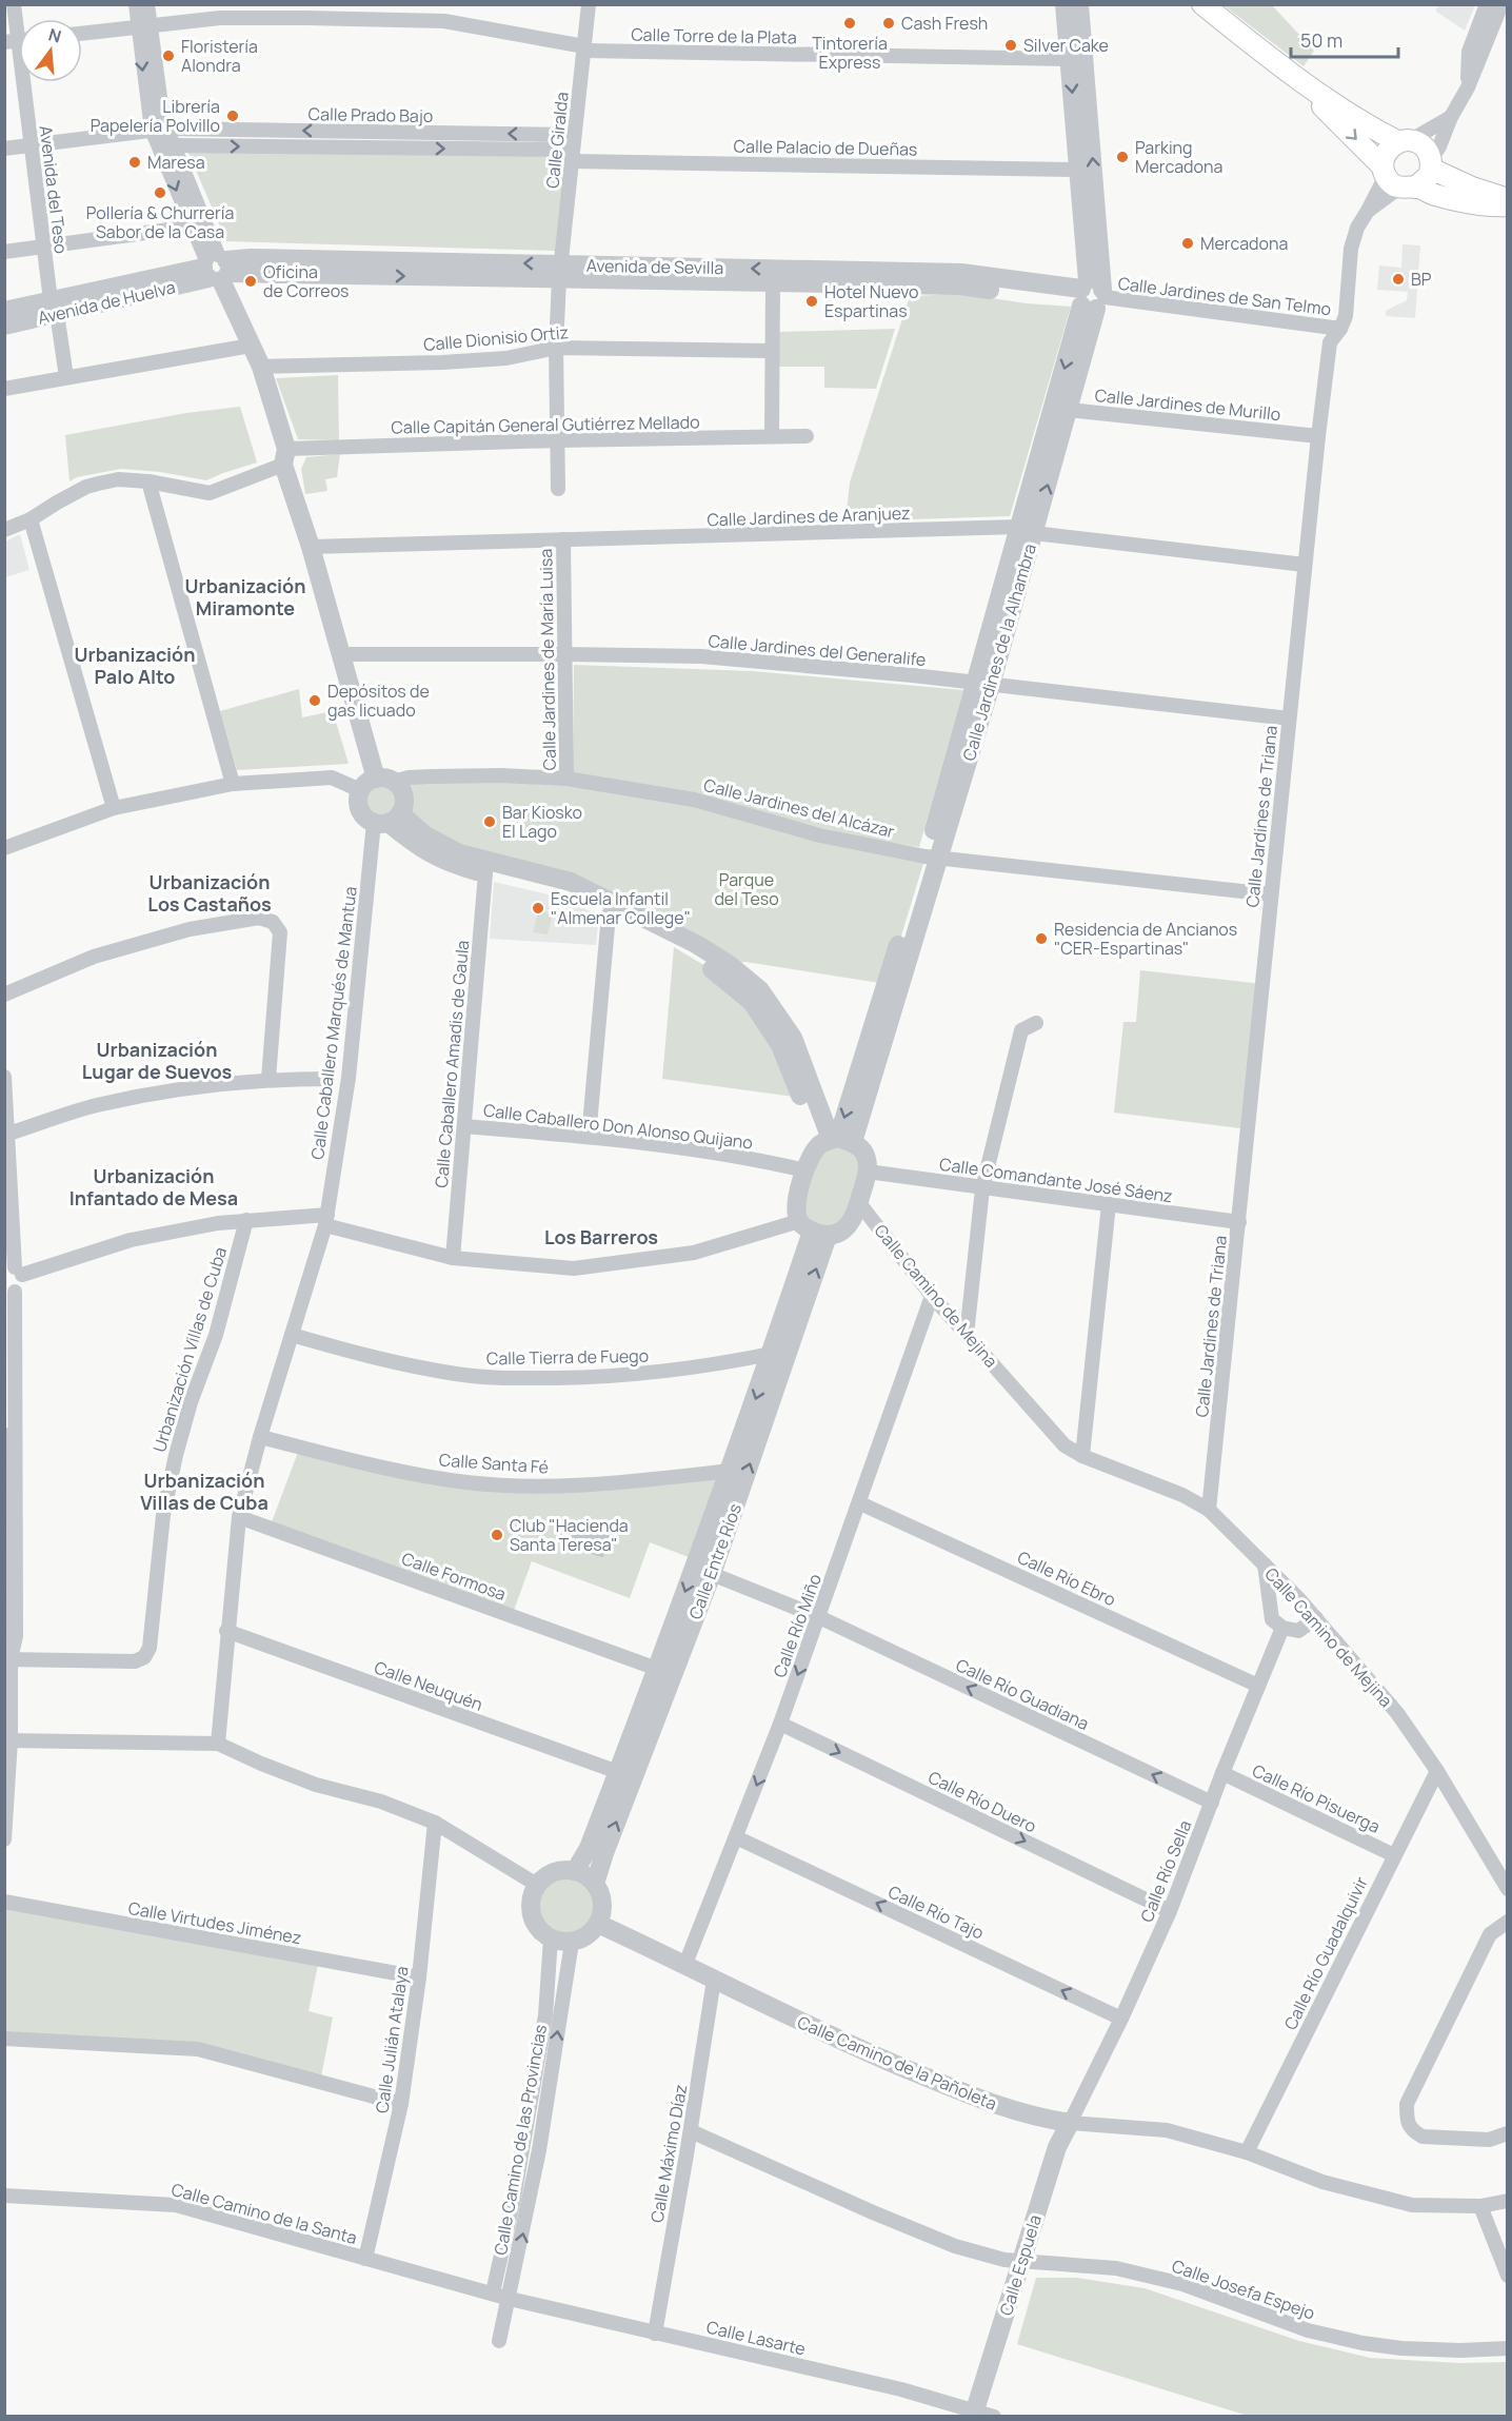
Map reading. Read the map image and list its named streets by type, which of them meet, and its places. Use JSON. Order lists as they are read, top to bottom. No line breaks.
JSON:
{"streets":{"street":["Calle Torre de la Plata","Calle Prado Bajo","Calle Giralda","Calle Palacio de Dueñas","Avenida del Teso","Avenida de Sevilla","Calle Jardines de San Telmo","Avenida de Huelva","Calle Dionisio Ortiz","Calle Jardines de Murillo","Calle Capitán General Gutiérrez Mellado","Calle Jardines de Aranjuez","Calle Jardines del Generalife","Calle Jardines de la Alhambra","Calle Jardines de María Luisa","Calle Jardines del Alcázar","Calle Jardines de Triana","Calle Caballero Marqués de Mantua","Calle Caballero Amadis de Gaula","Calle Caballero Don Alonso Quijano","Calle Comandante José Sáenz","Calle Camino de Mejina","Urbanización Villas de Cuba","Calle Tierra de Fuego","Calle Santa Fé","Calle Entre Ríos","Calle Formosa","Calle Río Ebro","Calle Río Miño","Calle Neuquén","Calle Río Guadiana","Calle Río Pisuerga","Calle Río Duero","Calle Río Sella","Calle Río Tajo","Calle Virtudes Jiménez","Calle Río Guadalquivir","Calle Julián Atalaya","Calle Camino de la Pañoleta","Calle Camino de las Provincias","Calle Máximo Díaz","Calle Camino de la Santa","Calle Espuela","Calle Josefa Espejo","Calle Lasarte"]},"crossings":[["Calle Torre de la Plata","Calle Giralda"],["Calle Torre de la Plata","Calle Jardines de la Alhambra"],["Calle Prado Bajo","Calle Giralda"],["Calle Prado Bajo","Calle Palacio de Dueñas"],["Calle Prado Bajo","Avenida del Teso"],["Calle Giralda","Calle Palacio de Dueñas"],["Calle Giralda","Avenida de Sevilla"],["Calle Giralda","Calle Dionisio Ortiz"],["Calle Giralda","Calle Capitán General Gutiérrez Mellado"],["Calle Palacio de Dueñas","Calle Jardines de la Alhambra"],["Avenida del Teso","Avenida de Huelva"],["Avenida de Sevilla","Calle Jardines de San Telmo"],["Avenida de Sevilla","Avenida de Huelva"],["Avenida de Sevilla","Calle Jardines de la Alhambra"],["Calle Jardines de San Telmo","Calle Jardines de la Alhambra"],["Calle Jardines de San Telmo","Calle Jardines de Triana"],["Calle Jardines de Murillo","Calle Jardines de la Alhambra"],["Calle Jardines de Murillo","Calle Jardines de Triana"],["Calle Jardines de Aranjuez","Calle Jardines de la Alhambra"],["Calle Jardines de Aranjuez","Calle Jardines de María Luisa"],["Calle Jardines de Aranjuez","Calle Jardines de Triana"],["Calle Jardines del Generalife","Calle Jardines de la Alhambra"],["Calle Jardines del Generalife","Calle Jardines de María Luisa"],["Calle Jardines del Generalife","Calle Jardines de Triana"],["Calle Jardines de la Alhambra","Calle Jardines del Alcázar"],["Calle Jardines de la Alhambra","Calle Caballero Don Alonso Quijano"],["Calle Jardines de la Alhambra","Calle Comandante José Sáenz"],["Calle Jardines de la Alhambra","Calle Camino de Mejina"],["Calle Jardines de la Alhambra","Calle Entre Ríos"],["Calle Jardines de María Luisa","Calle Jardines del Alcázar"],["Calle Jardines del Alcázar","Calle Jardines de Triana"],["Calle Jardines del Alcázar","Calle Caballero Marqués de Mantua"],["Calle Jardines de Triana","Calle Comandante José Sáenz"],["Calle Jardines de Triana","Calle Camino de Mejina"],["Calle Caballero Marqués de Mantua","Calle Tierra de Fuego"],["Calle Caballero Marqués de Mantua","Calle Santa Fé"],["Calle Caballero Marqués de Mantua","Calle Formosa"],["Calle Caballero Marqués de Mantua","Calle Neuquén"],["Calle Caballero Amadis de Gaula","Calle Caballero Don Alonso Quijano"],["Calle Caballero Don Alonso Quijano","Calle Comandante José Sáenz"],["Calle Caballero Don Alonso Quijano","Calle Camino de Mejina"],["Calle Caballero Don Alonso Quijano","Calle Entre Ríos"],["Calle Comandante José Sáenz","Calle Camino de Mejina"],["Calle Comandante José Sáenz","Calle Entre Ríos"],["Calle Camino de Mejina","Calle Entre Ríos"],["Calle Camino de Mejina","Calle Río Miño"],["Calle Camino de Mejina","Calle Río Guadalquivir"],["Calle Tierra de Fuego","Calle Entre Ríos"],["Calle Santa Fé","Calle Entre Ríos"],["Calle Entre Ríos","Calle Formosa"],["Calle Entre Ríos","Calle Neuquén"],["Calle Entre Ríos","Calle Río Guadiana"],["Calle Entre Ríos","Calle Camino de la Pañoleta"],["Calle Entre Ríos","Calle Camino de las Provincias"],["Calle Río Ebro","Calle Río Miño"],["Calle Río Ebro","Calle Río Sella"],["Calle Río Miño","Calle Río Guadiana"],["Calle Río Miño","Calle Río Duero"],["Calle Río Miño","Calle Río Tajo"],["Calle Río Miño","Calle Camino de la Pañoleta"],["Calle Río Guadiana","Calle Río Sella"],["Calle Río Pisuerga","Calle Río Sella"],["Calle Río Pisuerga","Calle Río Guadalquivir"],["Calle Río Duero","Calle Río Sella"],["Calle Río Sella","Calle Río Tajo"],["Calle Río Sella","Calle Camino de la Pañoleta"],["Calle Río Sella","Calle Espuela"],["Calle Virtudes Jiménez","Calle Julián Atalaya"],["Calle Río Guadalquivir","Calle Camino de la Pañoleta"],["Calle Julián Atalaya","Calle Camino de la Santa"],["Calle Camino de la Pañoleta","Calle Camino de las Provincias"],["Calle Camino de la Pañoleta","Calle Máximo Díaz"],["Calle Camino de la Pañoleta","Calle Espuela"],["Calle Camino de las Provincias","Calle Camino de la Santa"],["Calle Camino de las Provincias","Calle Lasarte"],["Calle Máximo Díaz","Calle Josefa Espejo"],["Calle Máximo Díaz","Calle Lasarte"],["Calle Camino de la Santa","Calle Lasarte"],["Calle Espuela","Calle Josefa Espejo"],["Calle Espuela","Calle Lasarte"]],"one_way":["Calle Río Guadiana","Calle Río Duero","Calle Río Tajo"],"districts":["Urbanización Miramonte","Urbanización Palo Alto","Urbanización Los Castaños","Urbanización Lugar de Suevos","Urbanización Infantado de Mesa","Los Barreros","Urbanización Villas de Cuba"],"parks":["Parque del Teso"],"places":["Tintorería Express","Cash Fresh","Silver Cake","Floristería Alondra","Librería Papelería Polvillo","Parking Mercadona","Maresa","Pollería & Churrería Sabor de la Casa","Mercadona","BP","Oficina de Correos","Hotel Nuevo Espartinas","Depósitos de gas licuado","Bar Kiosko El Lago","Escuela Infantil \"Almenar College\"","Residencia de Ancianos \"CER-Espartinas\"","Club \"Hacienda Santa Teresa\""],"scale_bar":"50 m","north":"top"}
